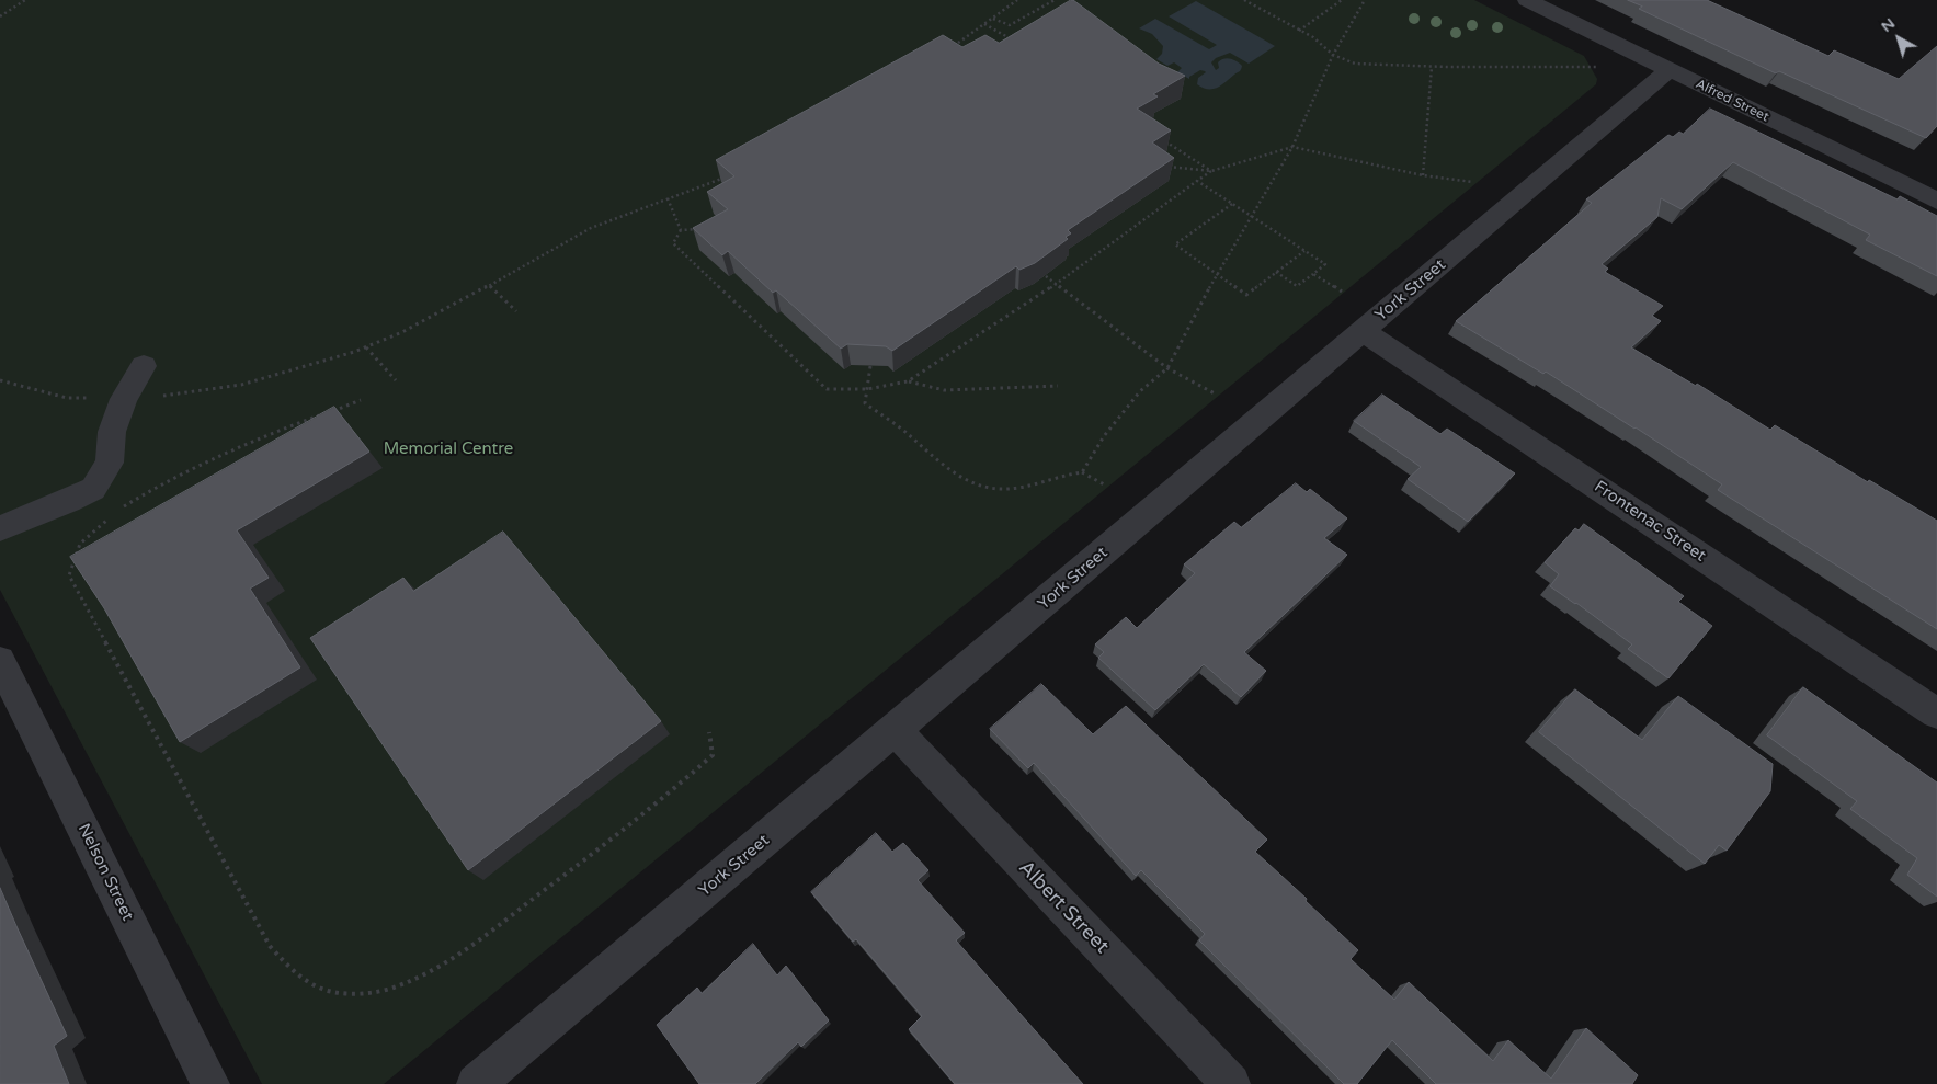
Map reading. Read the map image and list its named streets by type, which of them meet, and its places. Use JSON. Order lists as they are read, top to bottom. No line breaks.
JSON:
{"streets":{"street":["Alfred Street","York Street","Frontenac Street","Nelson Street","Albert Street"]},"crossings":[["Alfred Street","York Street"],["York Street","Frontenac Street"],["York Street","Albert Street"]],"parks":["Memorial Centre"],"north":"top left"}
